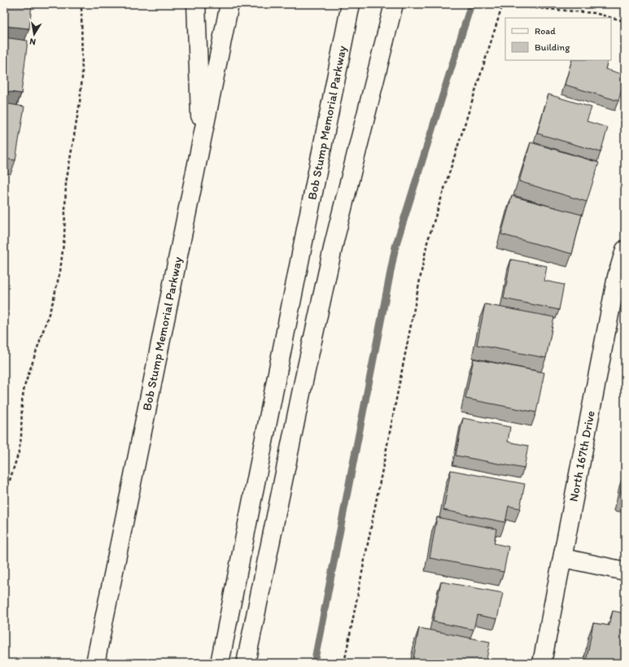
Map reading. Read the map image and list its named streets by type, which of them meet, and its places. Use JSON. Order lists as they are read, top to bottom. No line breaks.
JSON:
{"streets":{"main road":["Bob Stump Memorial Parkway","North 167th Drive"]},"legend":["Road","Building"],"north":"bottom"}
